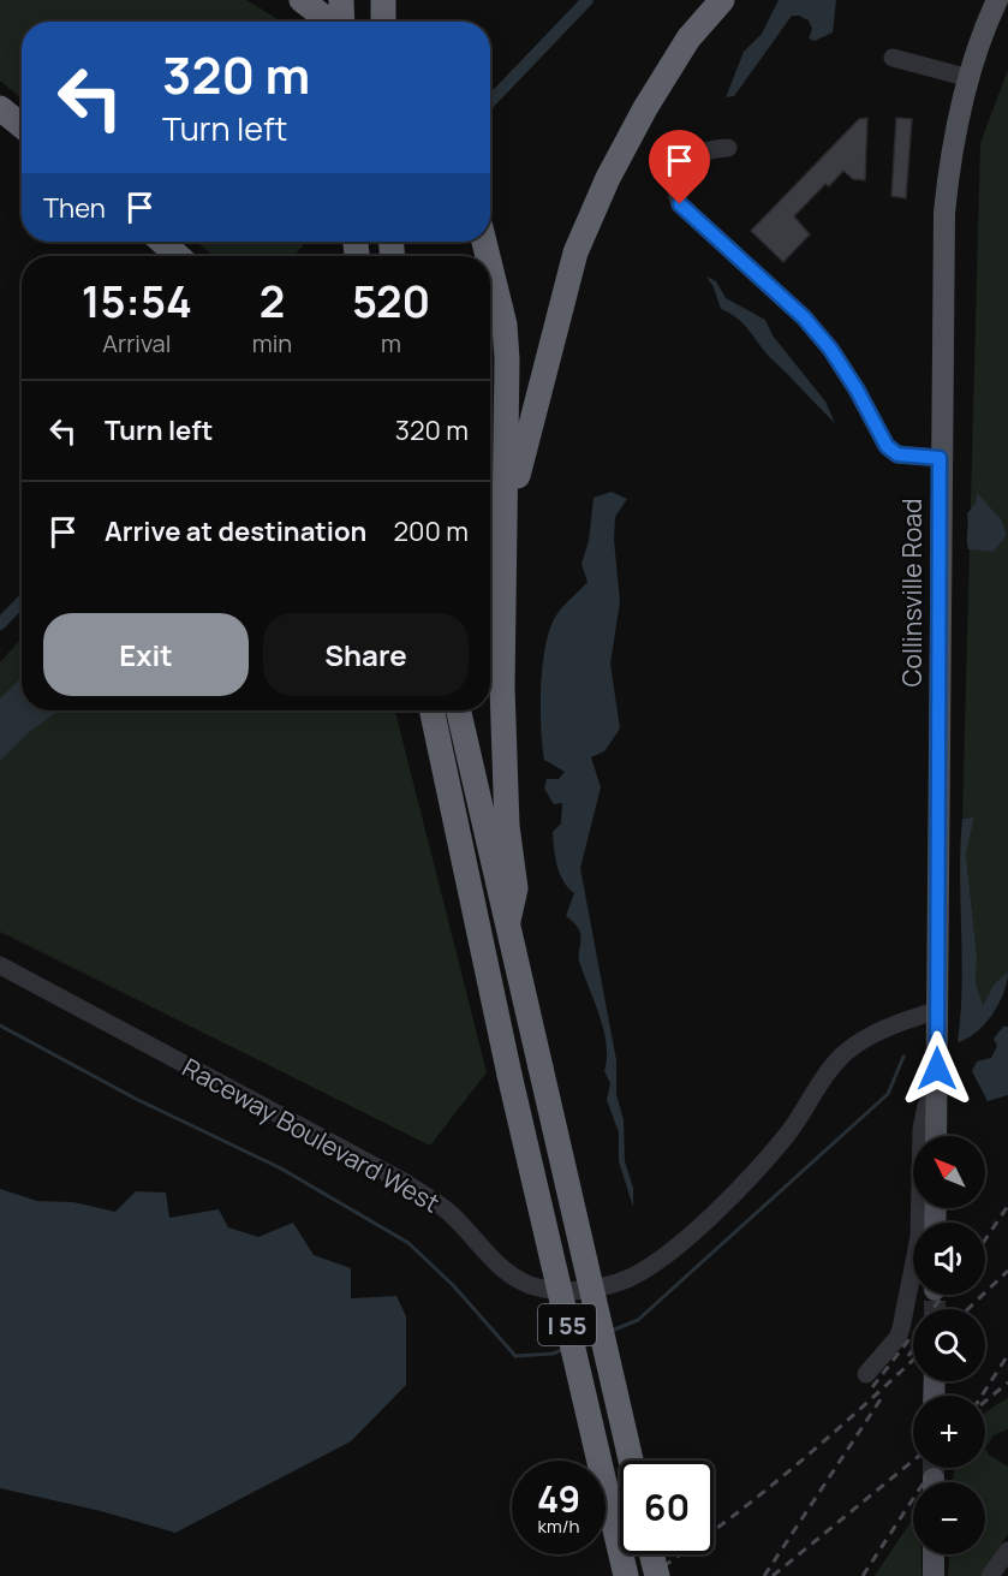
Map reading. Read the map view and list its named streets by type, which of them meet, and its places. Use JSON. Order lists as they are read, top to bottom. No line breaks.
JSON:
{"streets":{"highway":["I 55"],"main road":["Collinsville Road"],"street":["Raceway Boulevard West"]},"crossings":[["Collinsville Road","Raceway Boulevard West"]],"north":"top left","page":{"turn":["320 m","Turn left"],"then":"Then","eta":["15:54","Arrival","2","min","520","m"],"list":[{"name":"Turn left","value":"320 m"},{"name":"Arrive at destination","value":"200 m"}],"buttons":["Exit","Share"],"map_buttons":["+","−"],"speed":"49 km/h","limit":"60"}}
